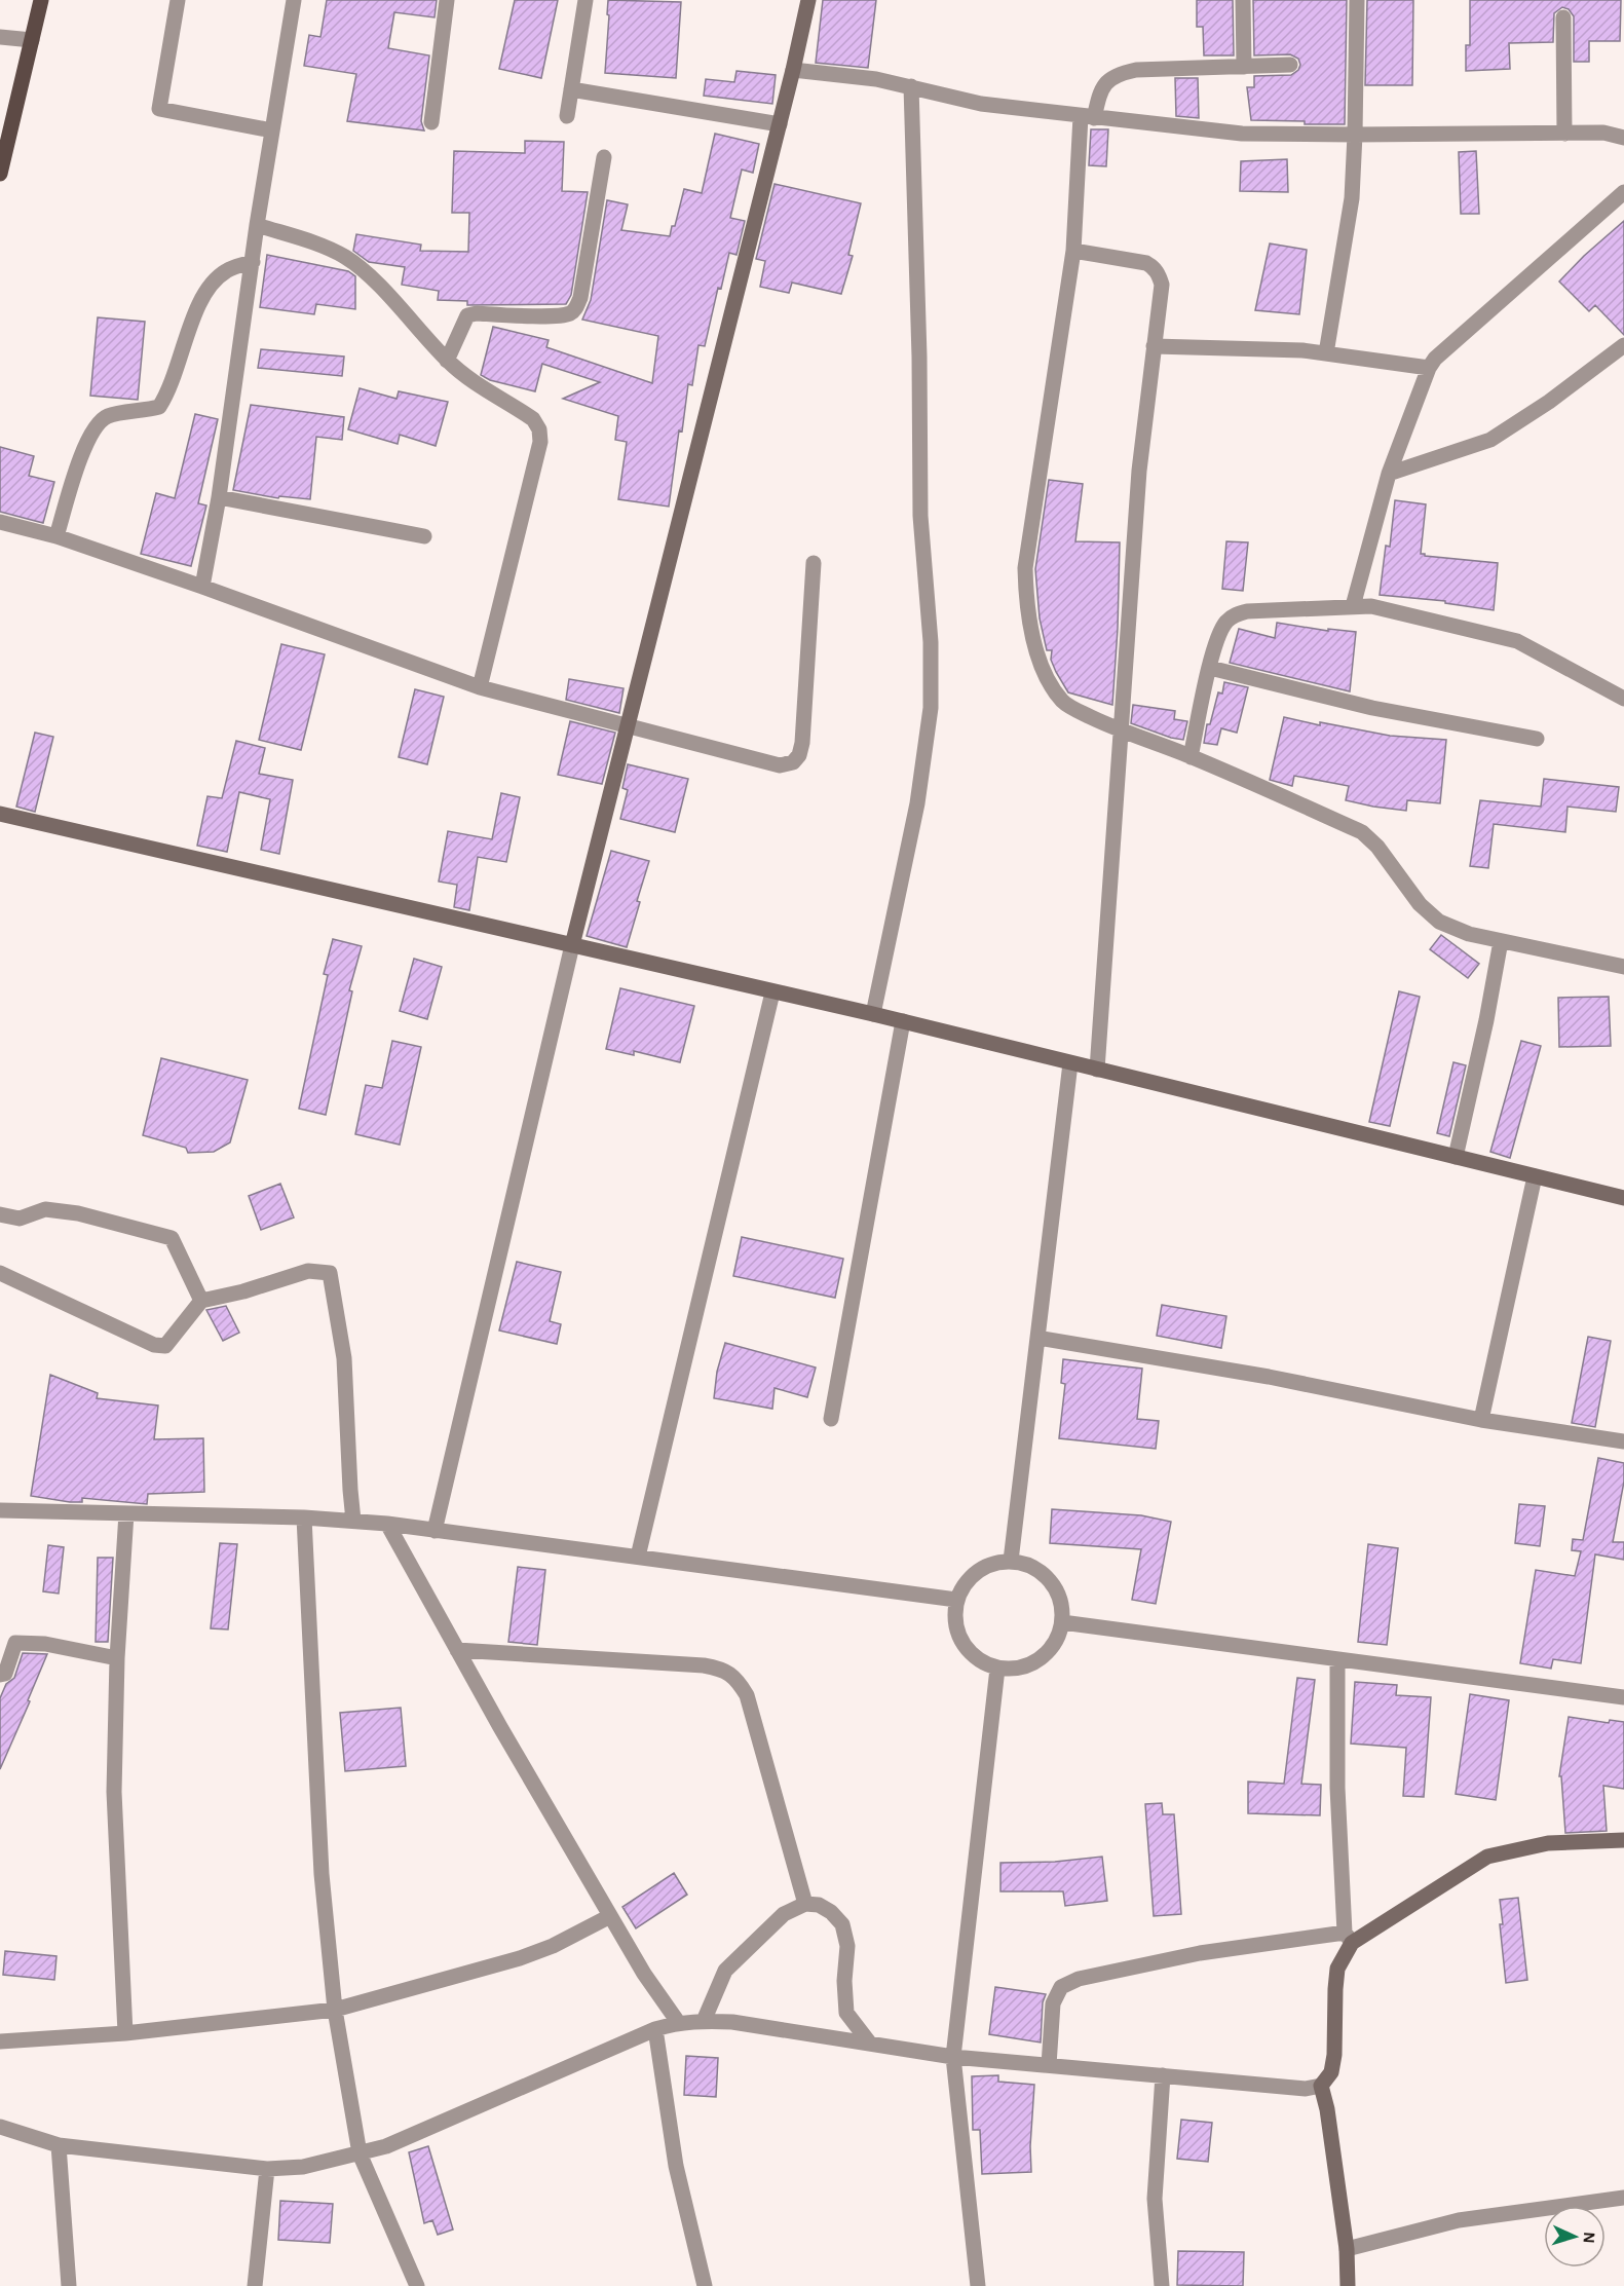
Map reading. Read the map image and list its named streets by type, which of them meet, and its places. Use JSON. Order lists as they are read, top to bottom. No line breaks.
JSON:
{"north":"right"}
